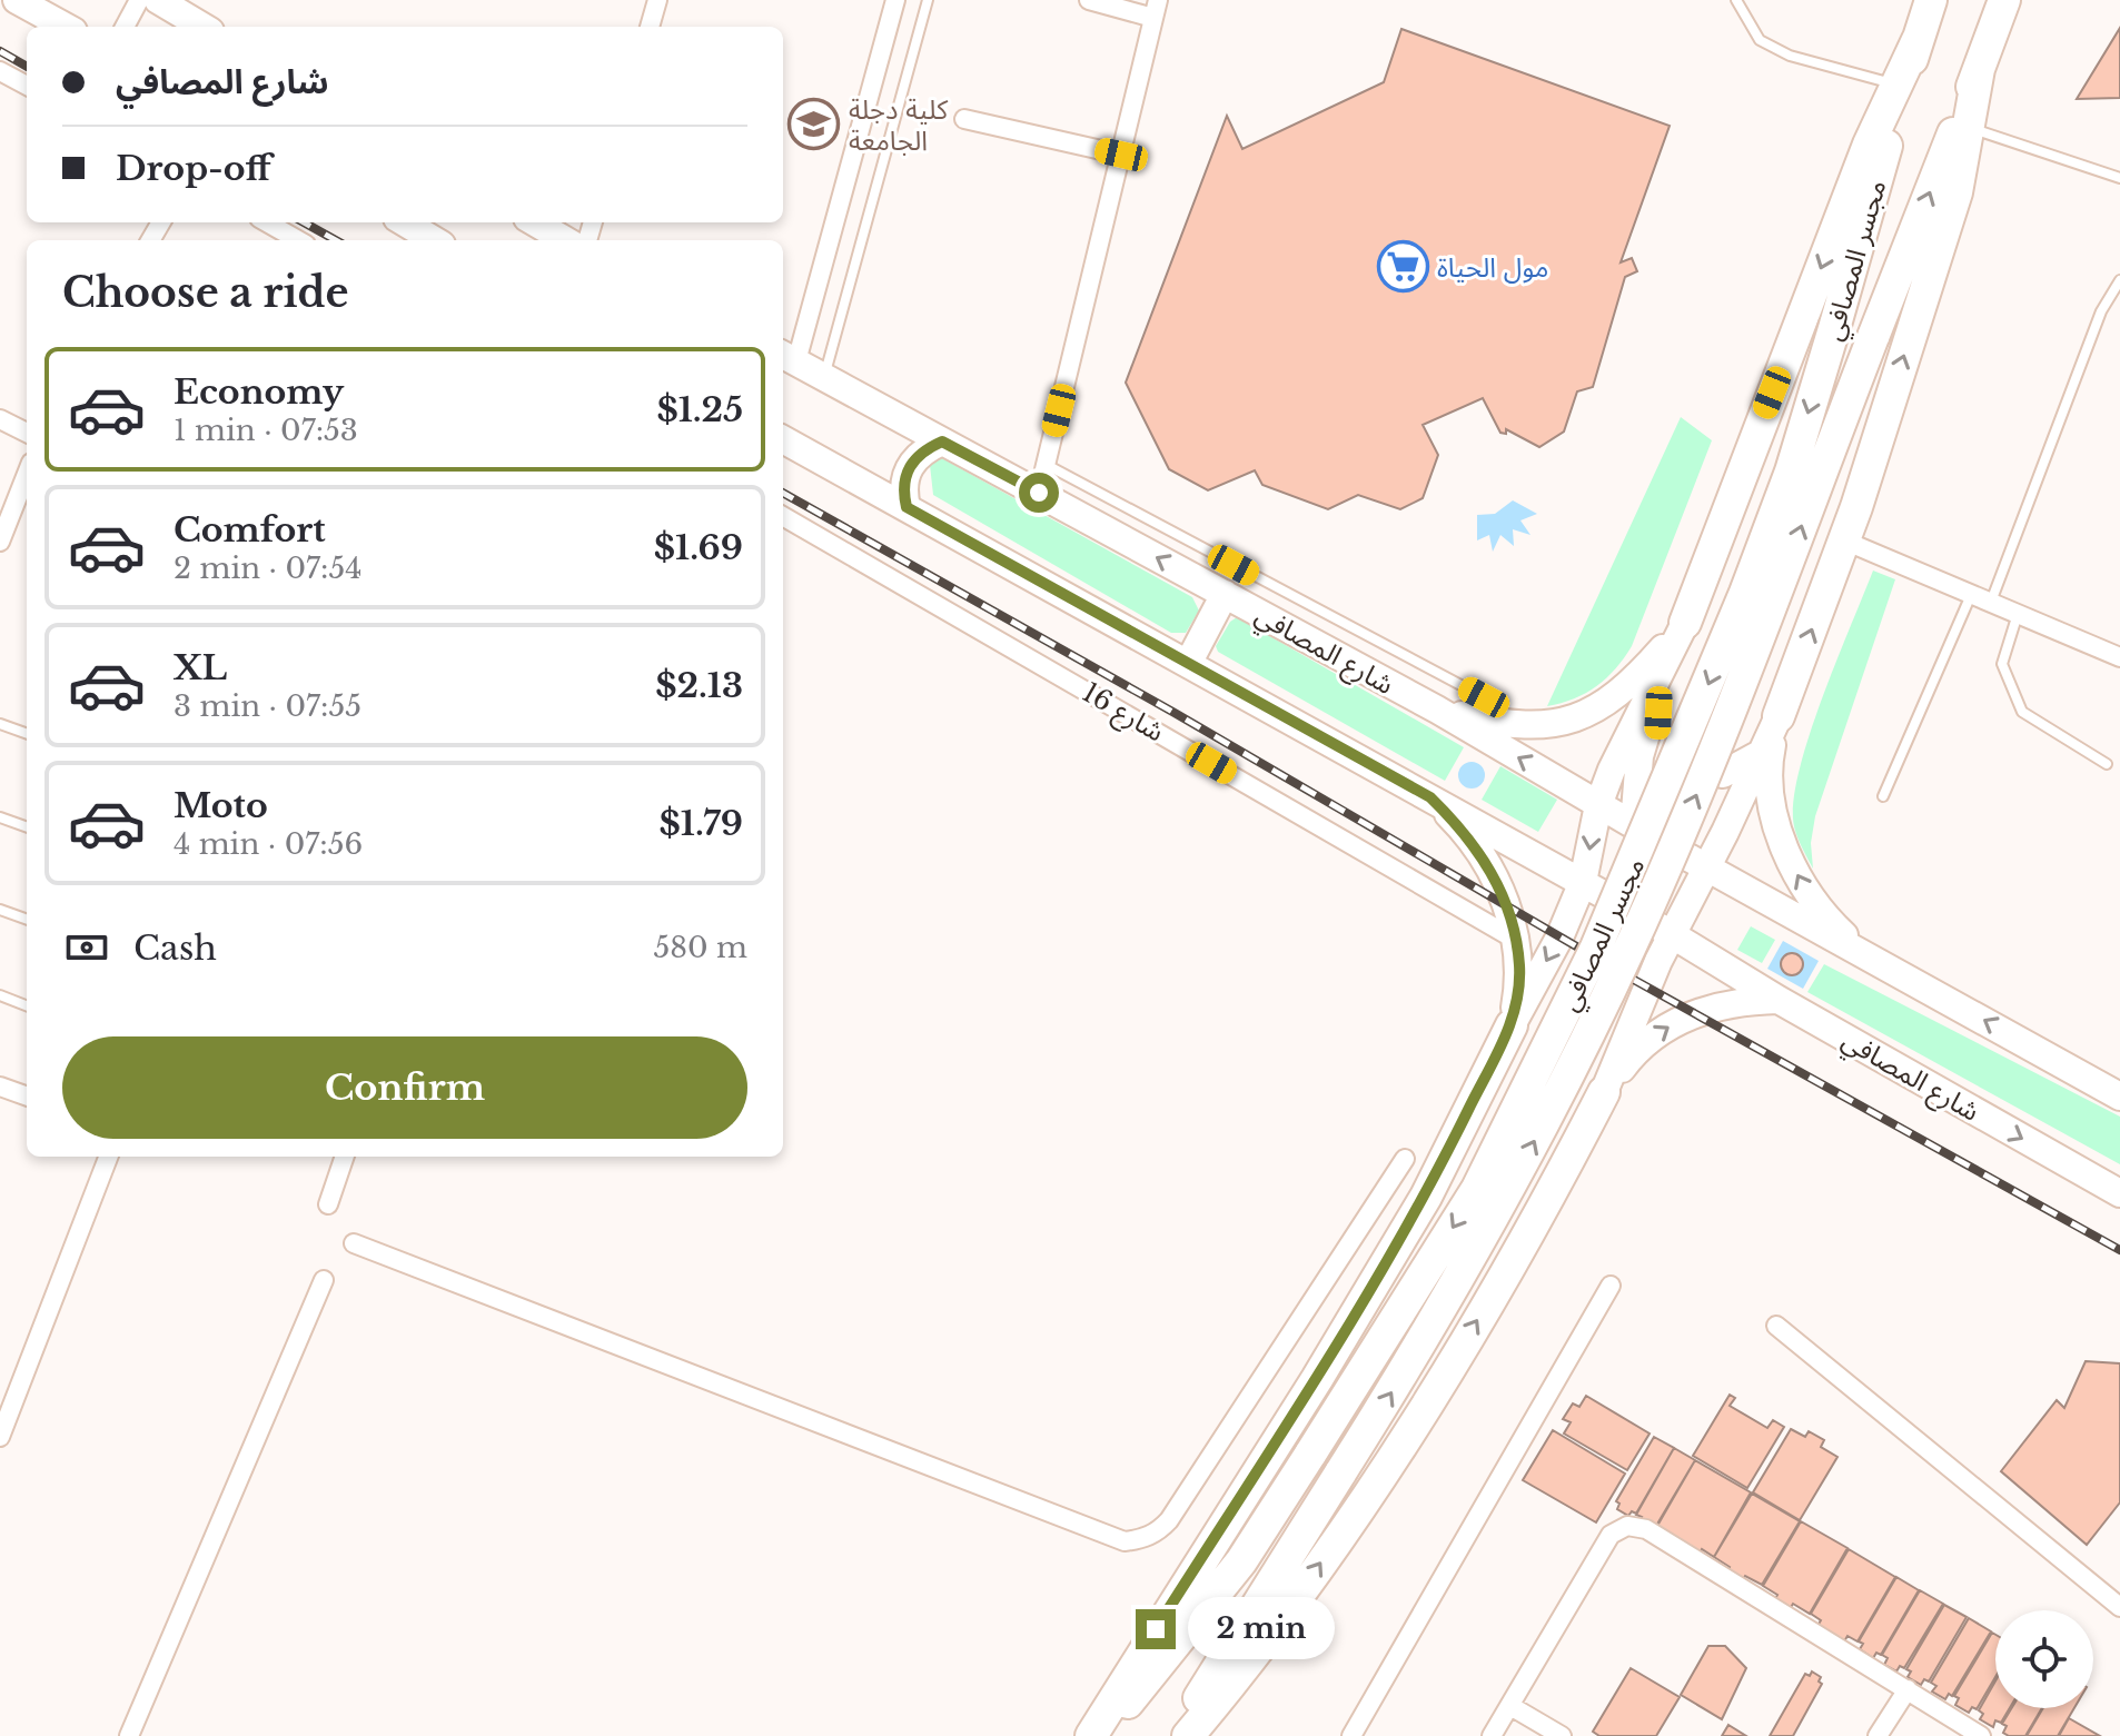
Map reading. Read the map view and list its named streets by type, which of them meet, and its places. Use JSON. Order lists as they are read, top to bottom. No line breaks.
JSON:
{"streets":{"highway":["مجسر المصافي"],"main road":["شارع المصافي"],"street":["شارع 16"]},"places":{"school or university":["كلية دجلة الجامعة"],"supermarket":["مول الحياة"]},"page":{"banner":["شارع المصافي","Drop-off"],"heading":"Choose a ride","list":[{"name":"Economy","note":"1 min · 07:53","value":"$1.25"},{"name":"Comfort","note":"2 min · 07:54","value":"$1.69"},{"name":"XL","note":"3 min · 07:55","value":"$2.13"},{"name":"Moto","note":"4 min · 07:56","value":"$1.79"}],"pay":["Cash","580 m"],"buttons":"Confirm","bubble":"2 min"}}
